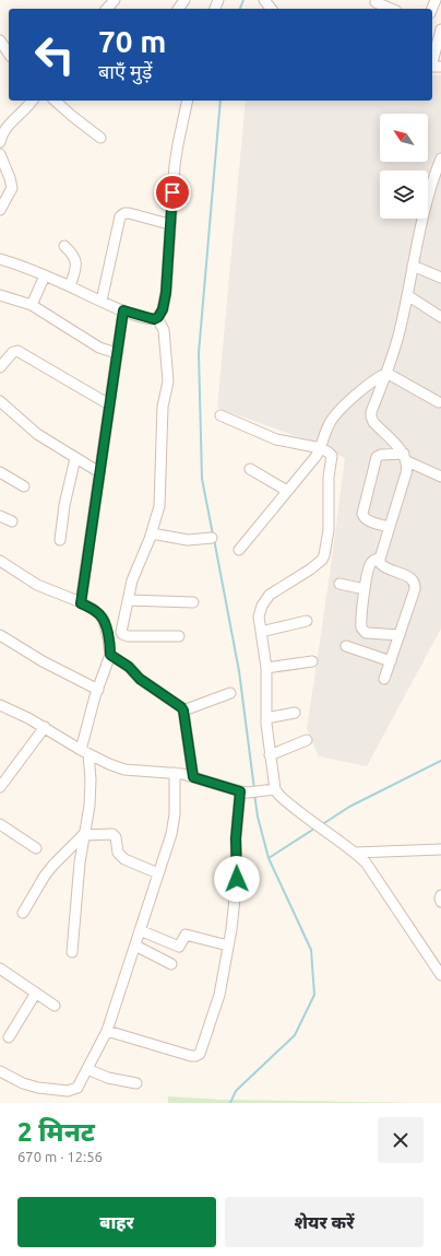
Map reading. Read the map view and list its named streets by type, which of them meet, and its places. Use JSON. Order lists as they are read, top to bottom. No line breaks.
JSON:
{"north":"top left","page":{"turn":["70 m","बाएँ मुड़ें"],"heading":["2 मिनट","670 m · 12:56"],"buttons":["बाहर","शेयर करें"]}}
